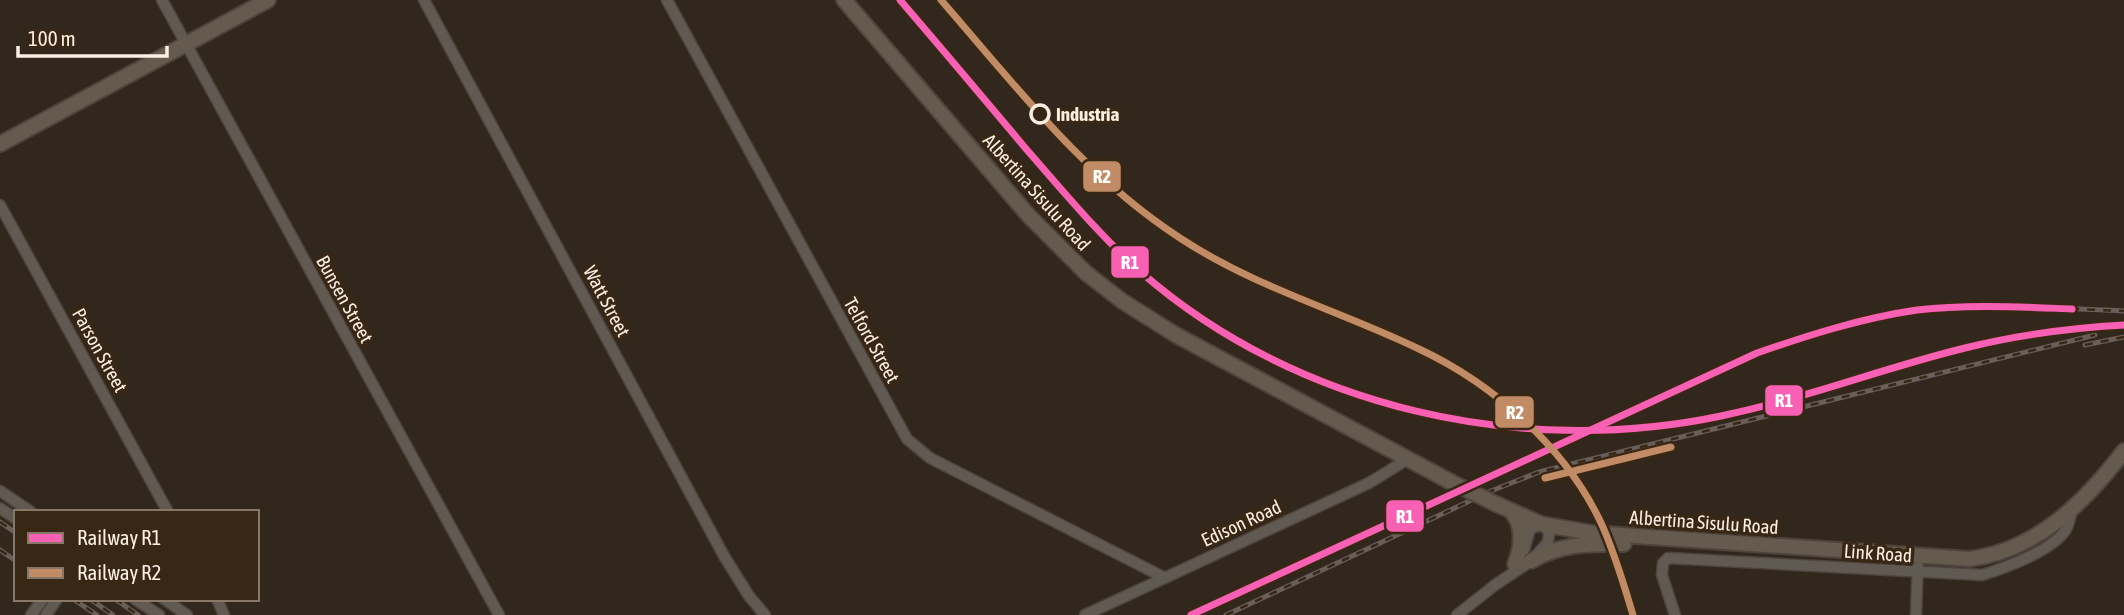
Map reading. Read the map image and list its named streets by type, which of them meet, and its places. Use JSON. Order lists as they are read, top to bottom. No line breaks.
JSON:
{"streets":{"main road":["Albertina Sisulu Road"],"street":["Bunsen Street","Watt Street","Telford Street","Parson Street","Edison Road","Link Road"]},"crossings":[["Albertina Sisulu Road","Edison Road"],["Albertina Sisulu Road","Link Road"],["Telford Street","Edison Road"]],"places":["Industria"],"lines":["rail line R1","rail line R2"],"legend":["Railway R1","Railway R2"],"scale_bar":"100 m"}
